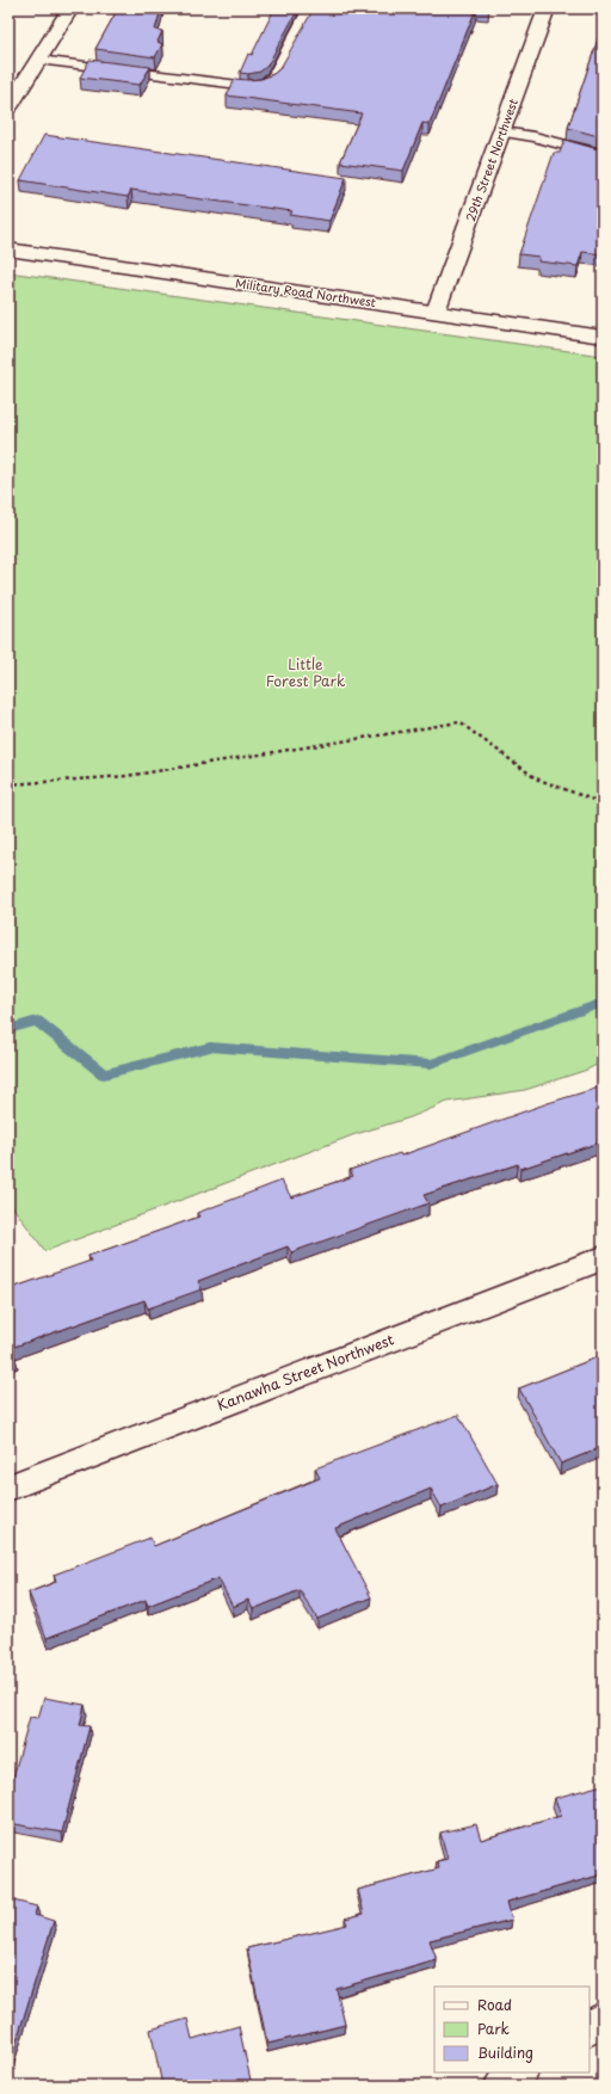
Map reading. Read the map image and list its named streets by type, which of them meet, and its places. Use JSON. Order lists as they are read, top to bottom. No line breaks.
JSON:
{"streets":{"street":["29th Street Northwest","Military Road Northwest","Kanawha Street Northwest"]},"crossings":[["29th Street Northwest","Military Road Northwest"]],"parks":["Little Forest Park"],"legend":["Road","Park","Building"]}
